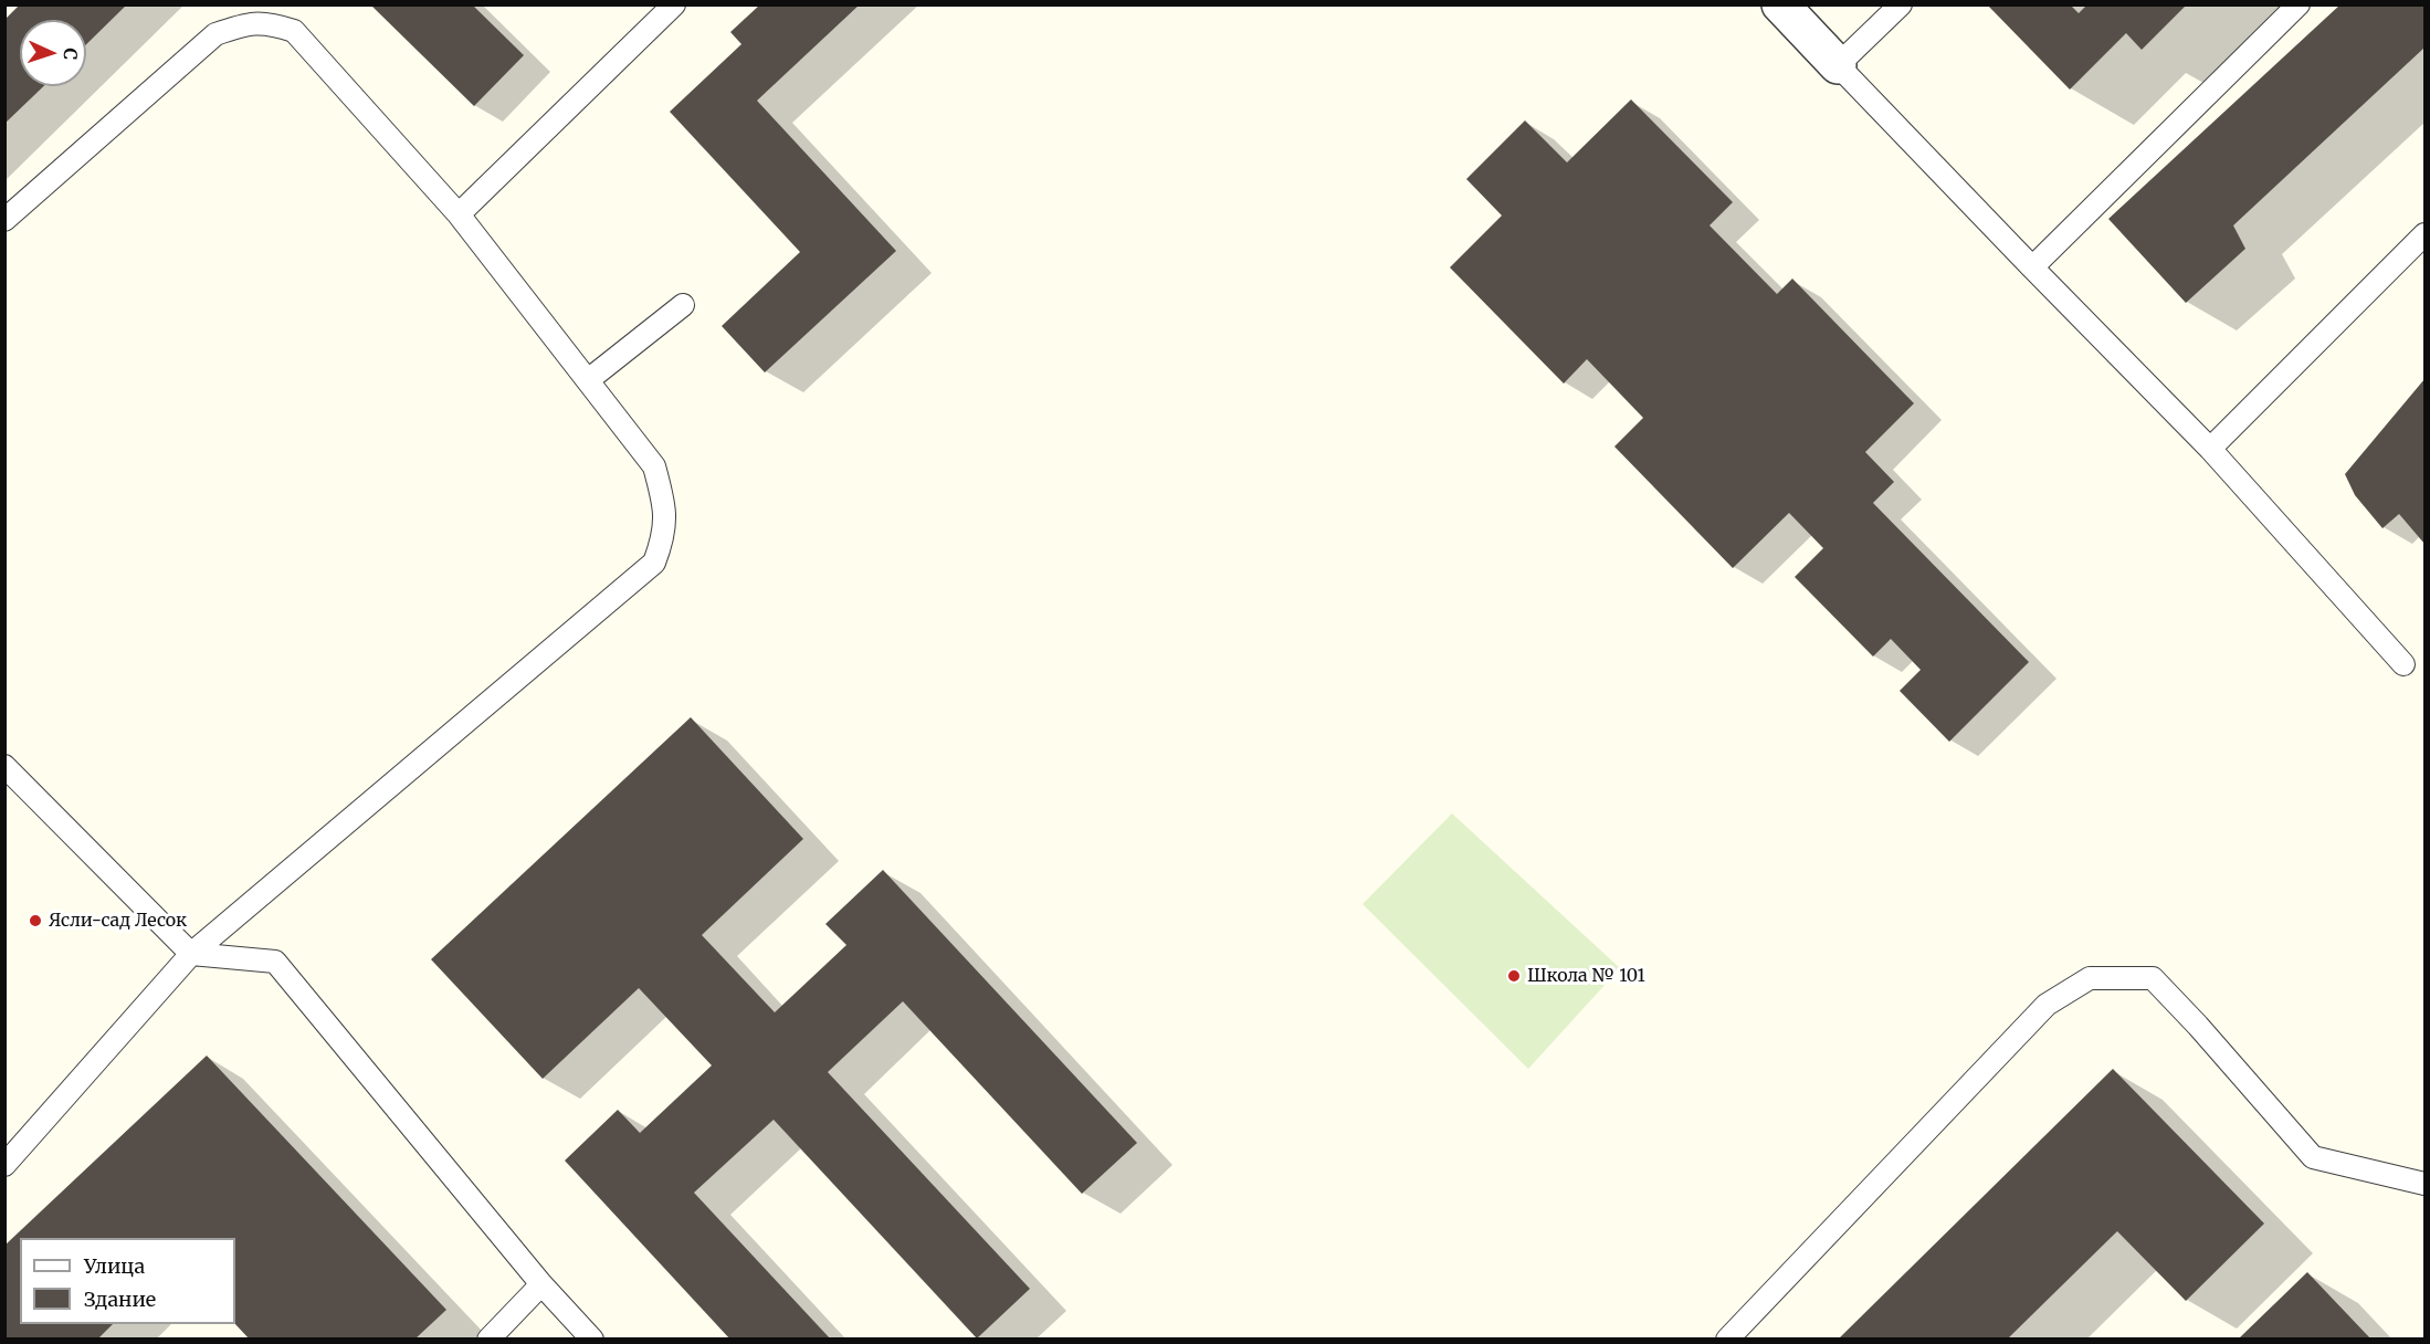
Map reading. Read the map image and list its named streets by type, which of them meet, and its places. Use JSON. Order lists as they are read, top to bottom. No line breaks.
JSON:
{"places":["Ясли-сад Лесок","Школа № 101"],"legend":["Улица","Здание"],"north":"right"}
